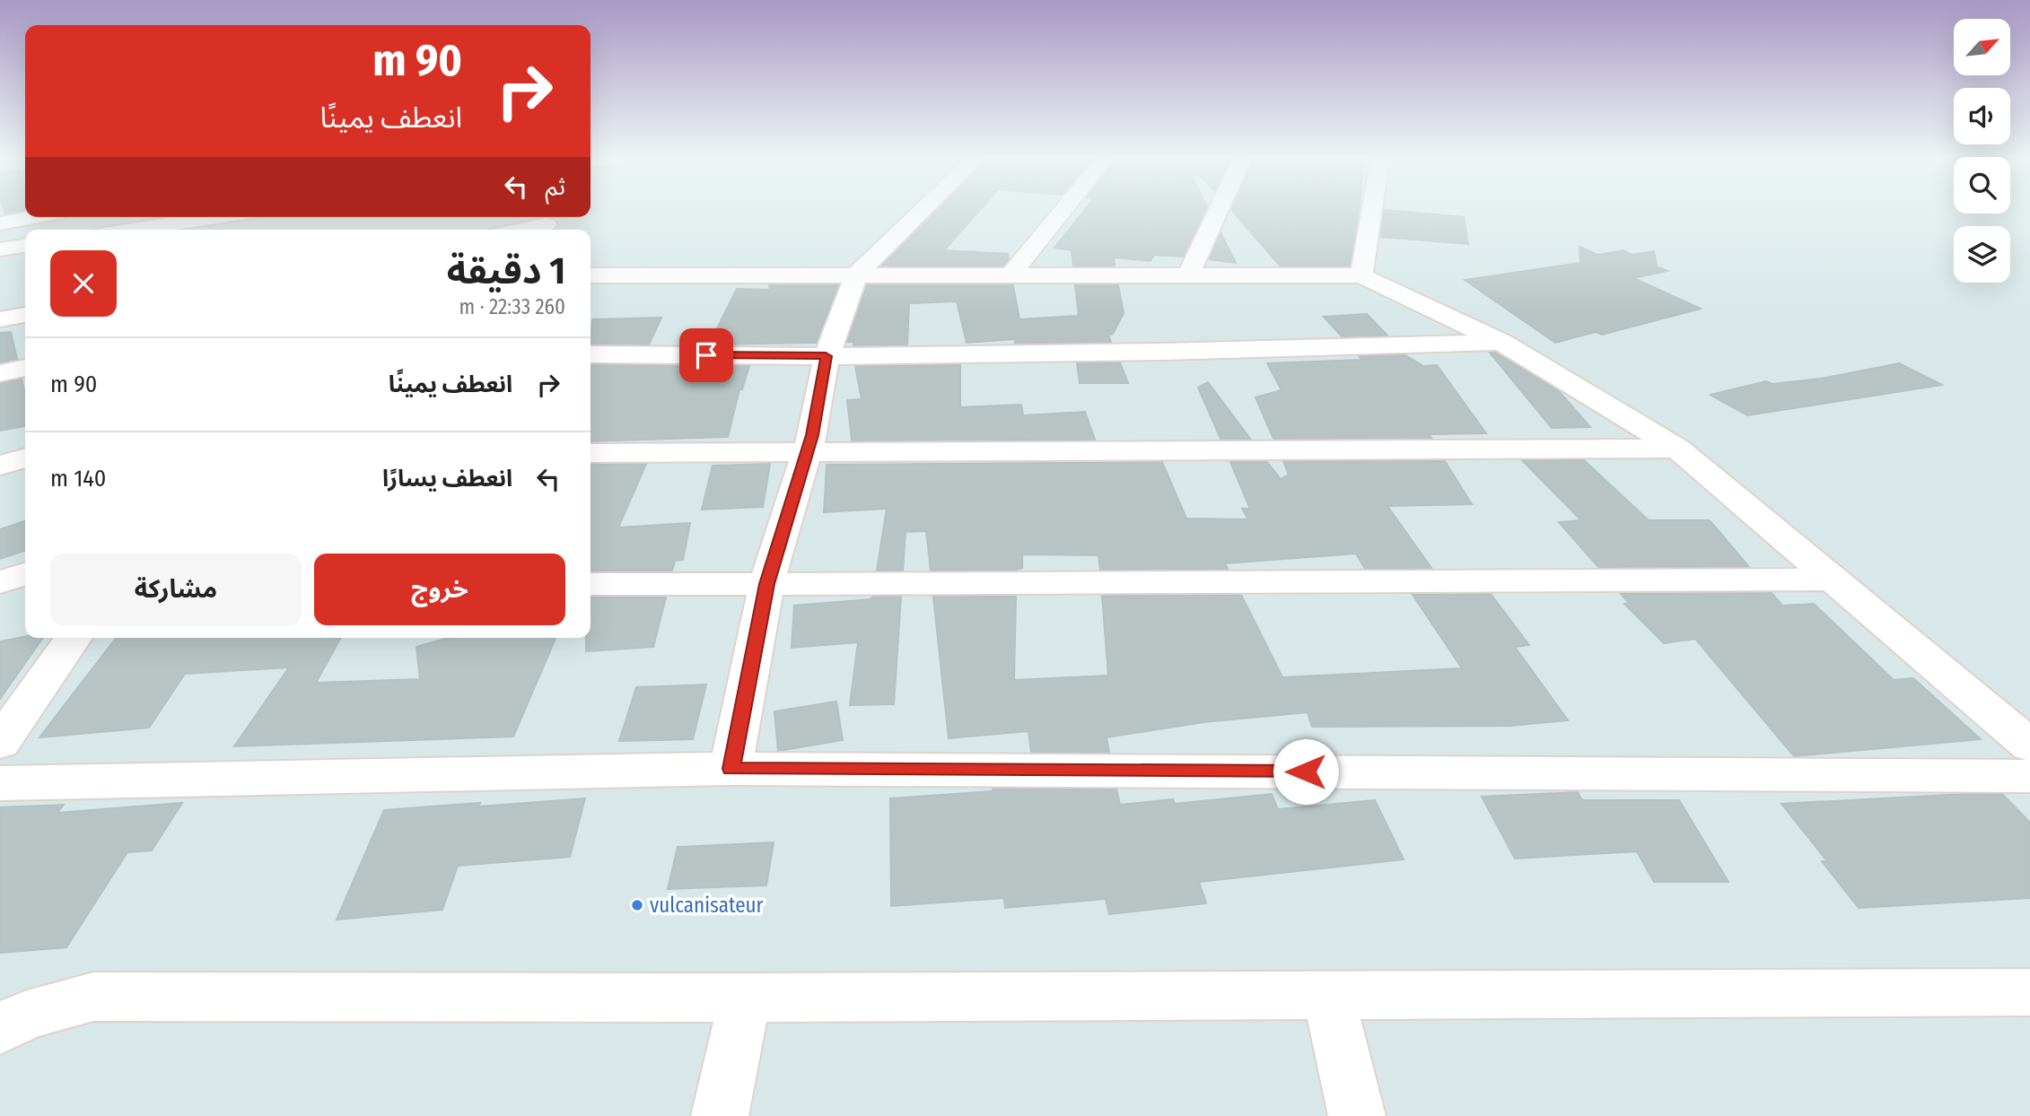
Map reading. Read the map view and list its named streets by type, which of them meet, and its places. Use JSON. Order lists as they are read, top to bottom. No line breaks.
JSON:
{"places":["vulcanisateur"],"north":"top right","page":{"turn":["90 m","انعطف يمينًا"],"then":"ثم","heading":["1 دقيقة","260 m · 22:33"],"list":[{"name":"انعطف يمينًا","value":"90 m"},{"name":"انعطف يسارًا","value":"140 m"}],"buttons":["خروج","مشاركة"]}}
